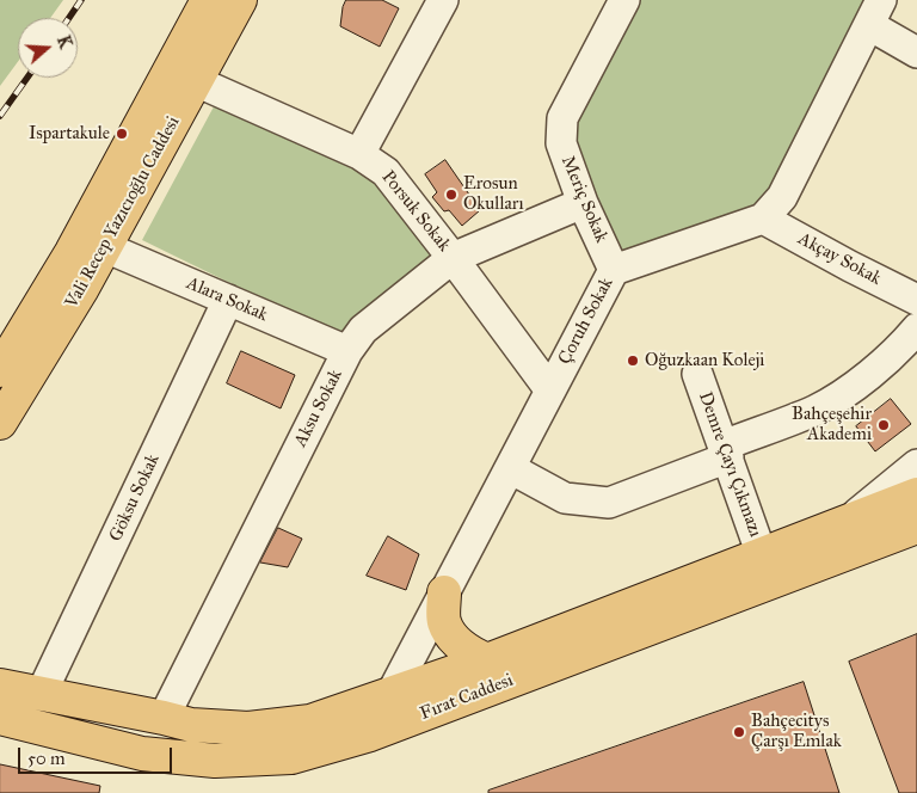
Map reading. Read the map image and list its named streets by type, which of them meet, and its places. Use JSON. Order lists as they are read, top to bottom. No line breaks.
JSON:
{"streets":{"main road":["Vali Recep Yazıcıoğlu Caddesi","Fırat Caddesi"],"street":["Meriç Sokak","Porsuk Sokak","Akçay Sokak","Alara Sokak","Çoruh Sokak","Aksu Sokak","Demre Çayı Çıkmazı","Göksu Sokak"]},"crossings":[["Meriç Sokak","Çoruh Sokak"],["Meriç Sokak","Aksu Sokak"],["Porsuk Sokak","Vali Recep Yazıcıoğlu Caddesi"],["Porsuk Sokak","Çoruh Sokak"],["Porsuk Sokak","Aksu Sokak"],["Vali Recep Yazıcıoğlu Caddesi","Alara Sokak"],["Akçay Sokak","Çoruh Sokak"],["Alara Sokak","Aksu Sokak"],["Alara Sokak","Göksu Sokak"],["Çoruh Sokak","Fırat Caddesi"],["Aksu Sokak","Fırat Caddesi"],["Demre Çayı Çıkmazı","Fırat Caddesi"],["Göksu Sokak","Fırat Caddesi"]],"places":["Ispartakule","Erosun Okulları","Oğuzkaan Koleji","Bahçeşehir Akademi","Bahçecitys Çarşı Emlak"],"scale_bar":"50 m","north":"right"}
